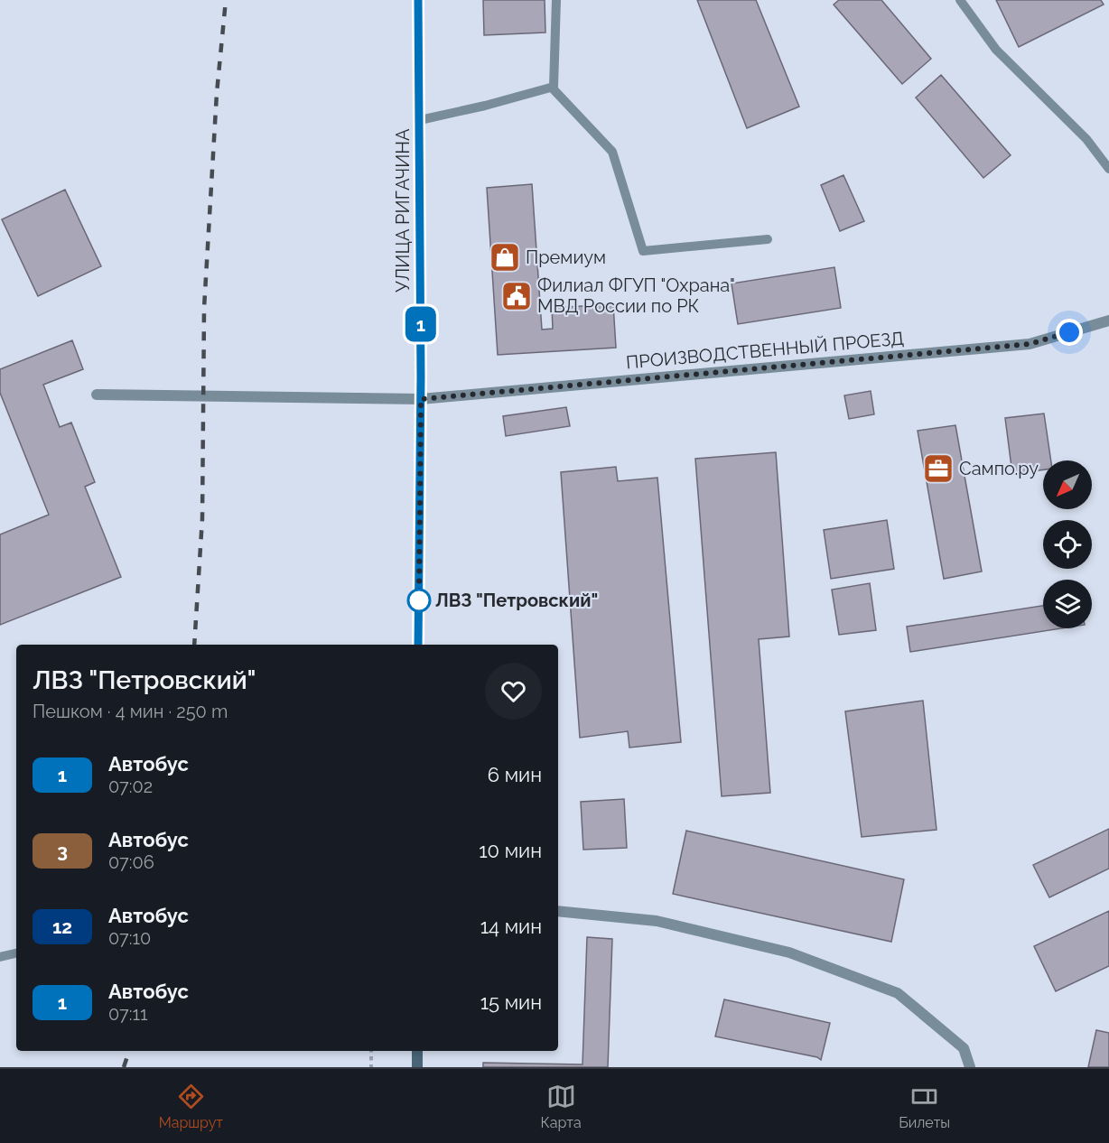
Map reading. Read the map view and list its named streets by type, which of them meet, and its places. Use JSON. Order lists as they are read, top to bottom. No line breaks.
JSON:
{"streets":{"main road":["УЛИЦА РИГАЧИНА"],"street":["ПРОИЗВОДСТВЕННЫЙ ПРОЕЗД"]},"crossings":[["УЛИЦА РИГАЧИНА","ПРОИЗВОДСТВЕННЫЙ ПРОЕЗД"]],"places":{"shop":["Премиум"],"public building":["Филиал ФГУП \"Охрана\" МВД России по РК"],"office":["Сампо.ру"],"other":["ЛВЗ \"Петровский\""]},"lines":["bus line 1"],"north":"bottom left","page":{"on_map":"1","heading":["ЛВЗ \"Петровский\"","Пешком · 4 мин · 250 m"],"list":[{"mark":"1","name":"Автобус","note":"07:02","value":"6 мин"},{"mark":"3","name":"Автобус","note":"07:06","value":"10 мин"},{"mark":"12","name":"Автобус","note":"07:10","value":"14 мин"},{"mark":"1","name":"Автобус","note":"07:11","value":"15 мин"}],"tabs":["Маршрут","Карта","Билеты"]}}
